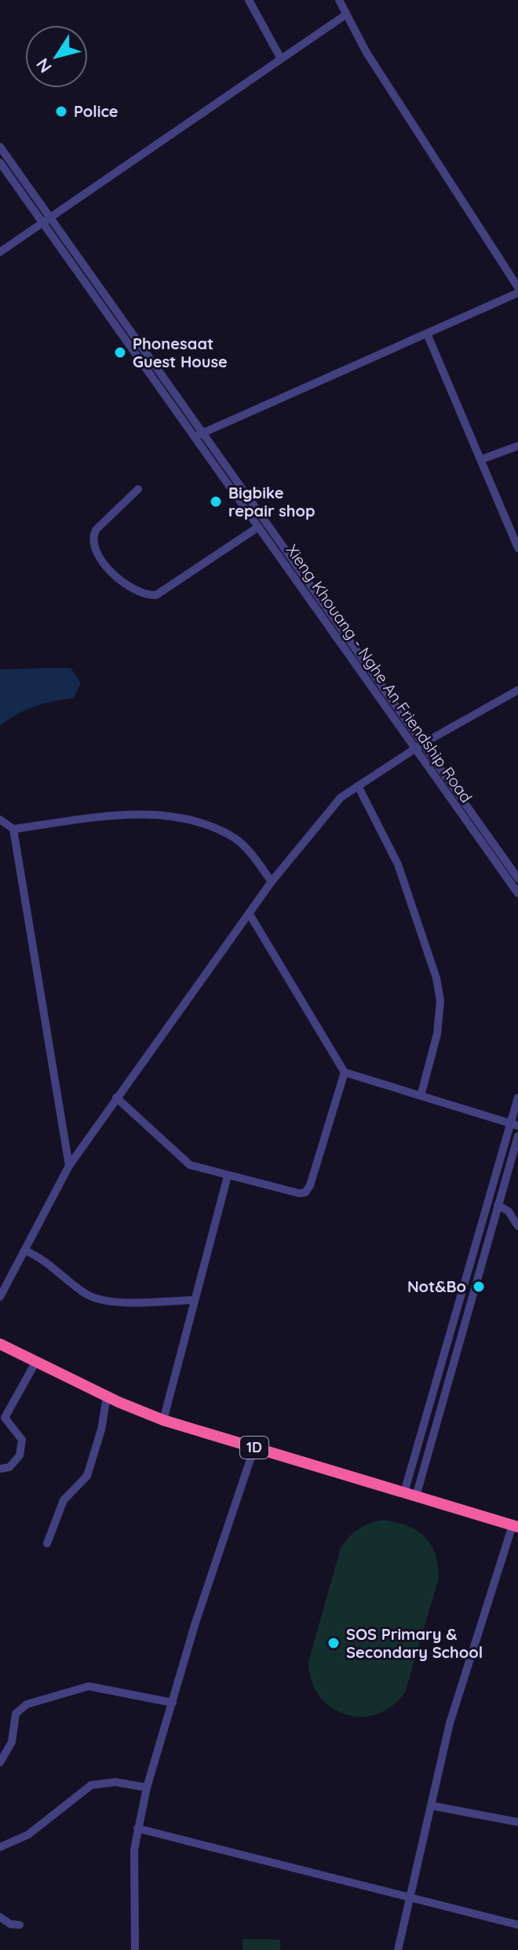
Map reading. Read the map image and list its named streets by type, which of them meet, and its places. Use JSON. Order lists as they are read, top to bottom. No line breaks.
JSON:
{"streets":{"highway":["1D"],"street":["Xieng Khouang - Nghe An Friendship Road"]},"places":["Police","Phonesaat Guest House","Bigbike repair shop","Not&Bo","SOS Primary & Secondary School"],"north":"bottom left"}
